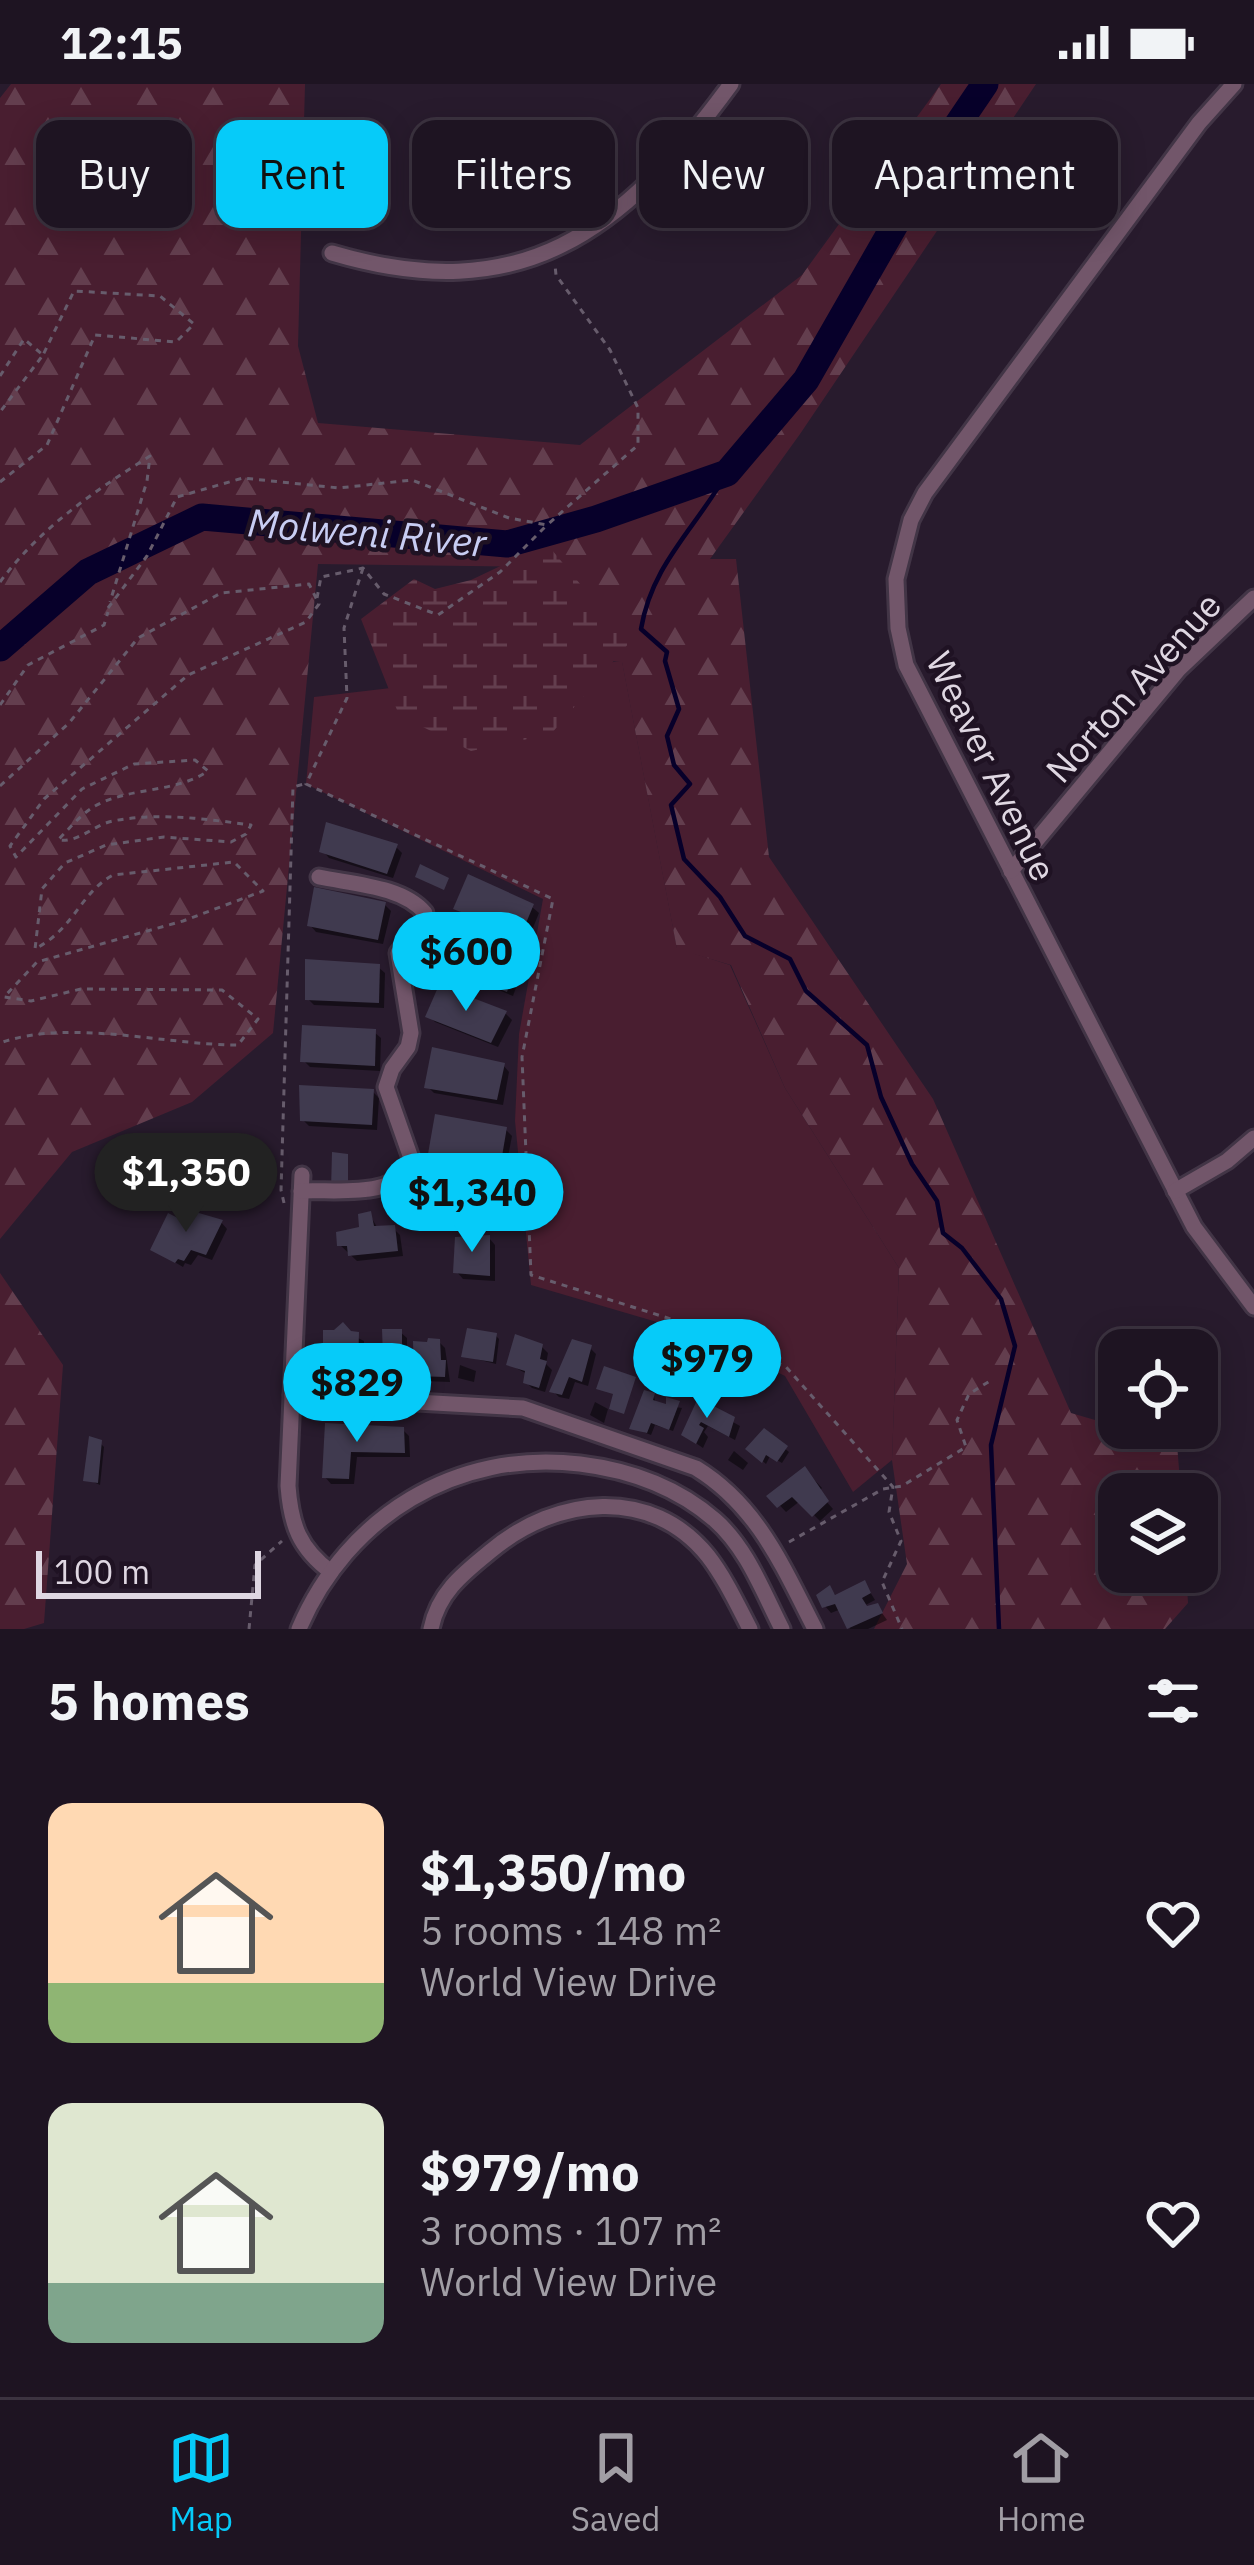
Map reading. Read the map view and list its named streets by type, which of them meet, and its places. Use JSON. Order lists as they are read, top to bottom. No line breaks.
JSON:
{"streets":{"street":["Norton Avenue","Weaver Avenue"]},"crossings":[["Norton Avenue","Weaver Avenue"]],"water":["Molweni River"],"scale_bar":"100 m","page":{"status":"12:15","chip":["Buy","Rent","Filters","New","Apartment"],"price":["$600","$1,350","$1,340","$979","$829"],"scale":"100 m","heading":"5 homes","list":[{"name":"$1,350/mo","note":"5 rooms · 148 m² · World View Drive"},{"name":"$979/mo","note":"3 rooms · 107 m² · World View Drive"}],"tabs":["Map","Saved","Home"]}}
